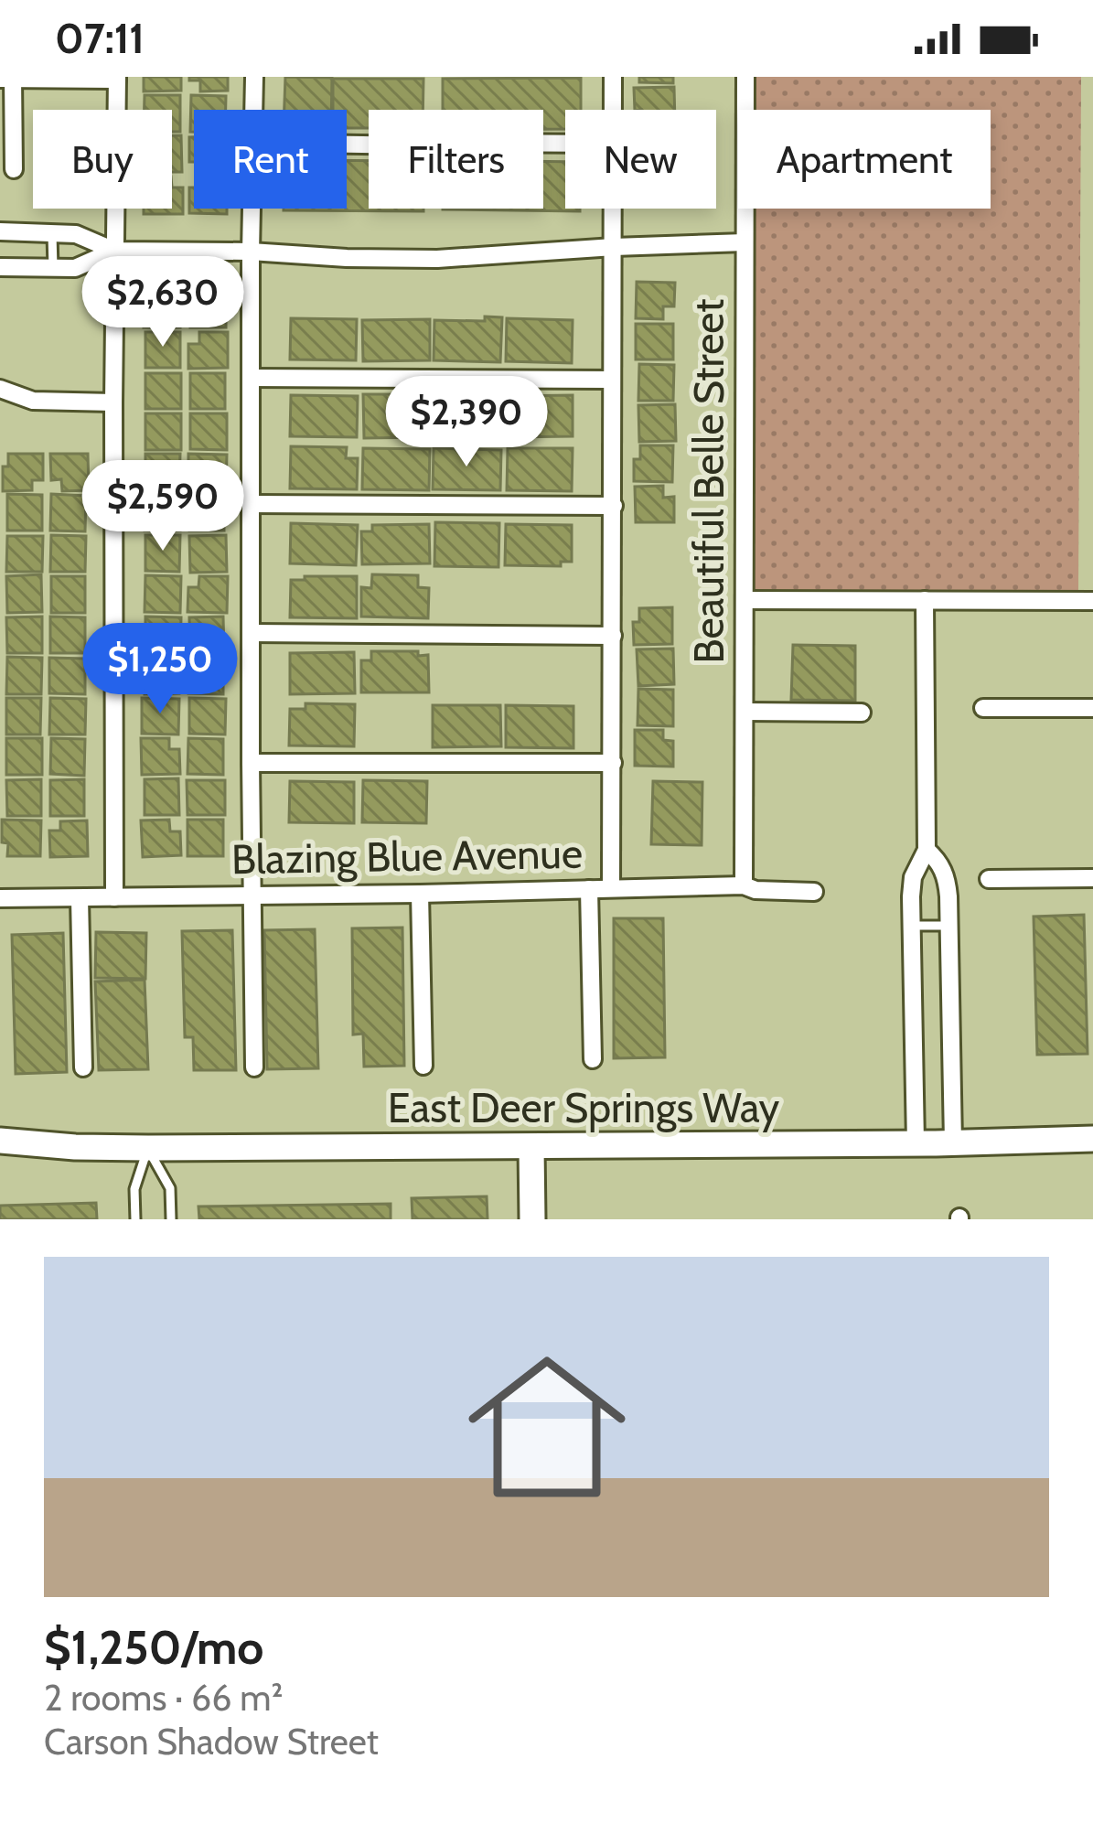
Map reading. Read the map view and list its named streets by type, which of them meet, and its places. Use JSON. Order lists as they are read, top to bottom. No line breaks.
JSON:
{"streets":{"street":["Beautiful Belle Street","Blazing Blue Avenue","East Deer Springs Way"]},"crossings":[["Beautiful Belle Street","Blazing Blue Avenue"]],"page":{"status":"07:11","chip":["Buy","Rent","Filters","New","Apartment"],"price":["$2,630","$2,390","$2,590","$1,250"],"list":[{"name":"$1,250/mo","note":"2 rooms · 66 m² · Carson Shadow Street"}]}}
